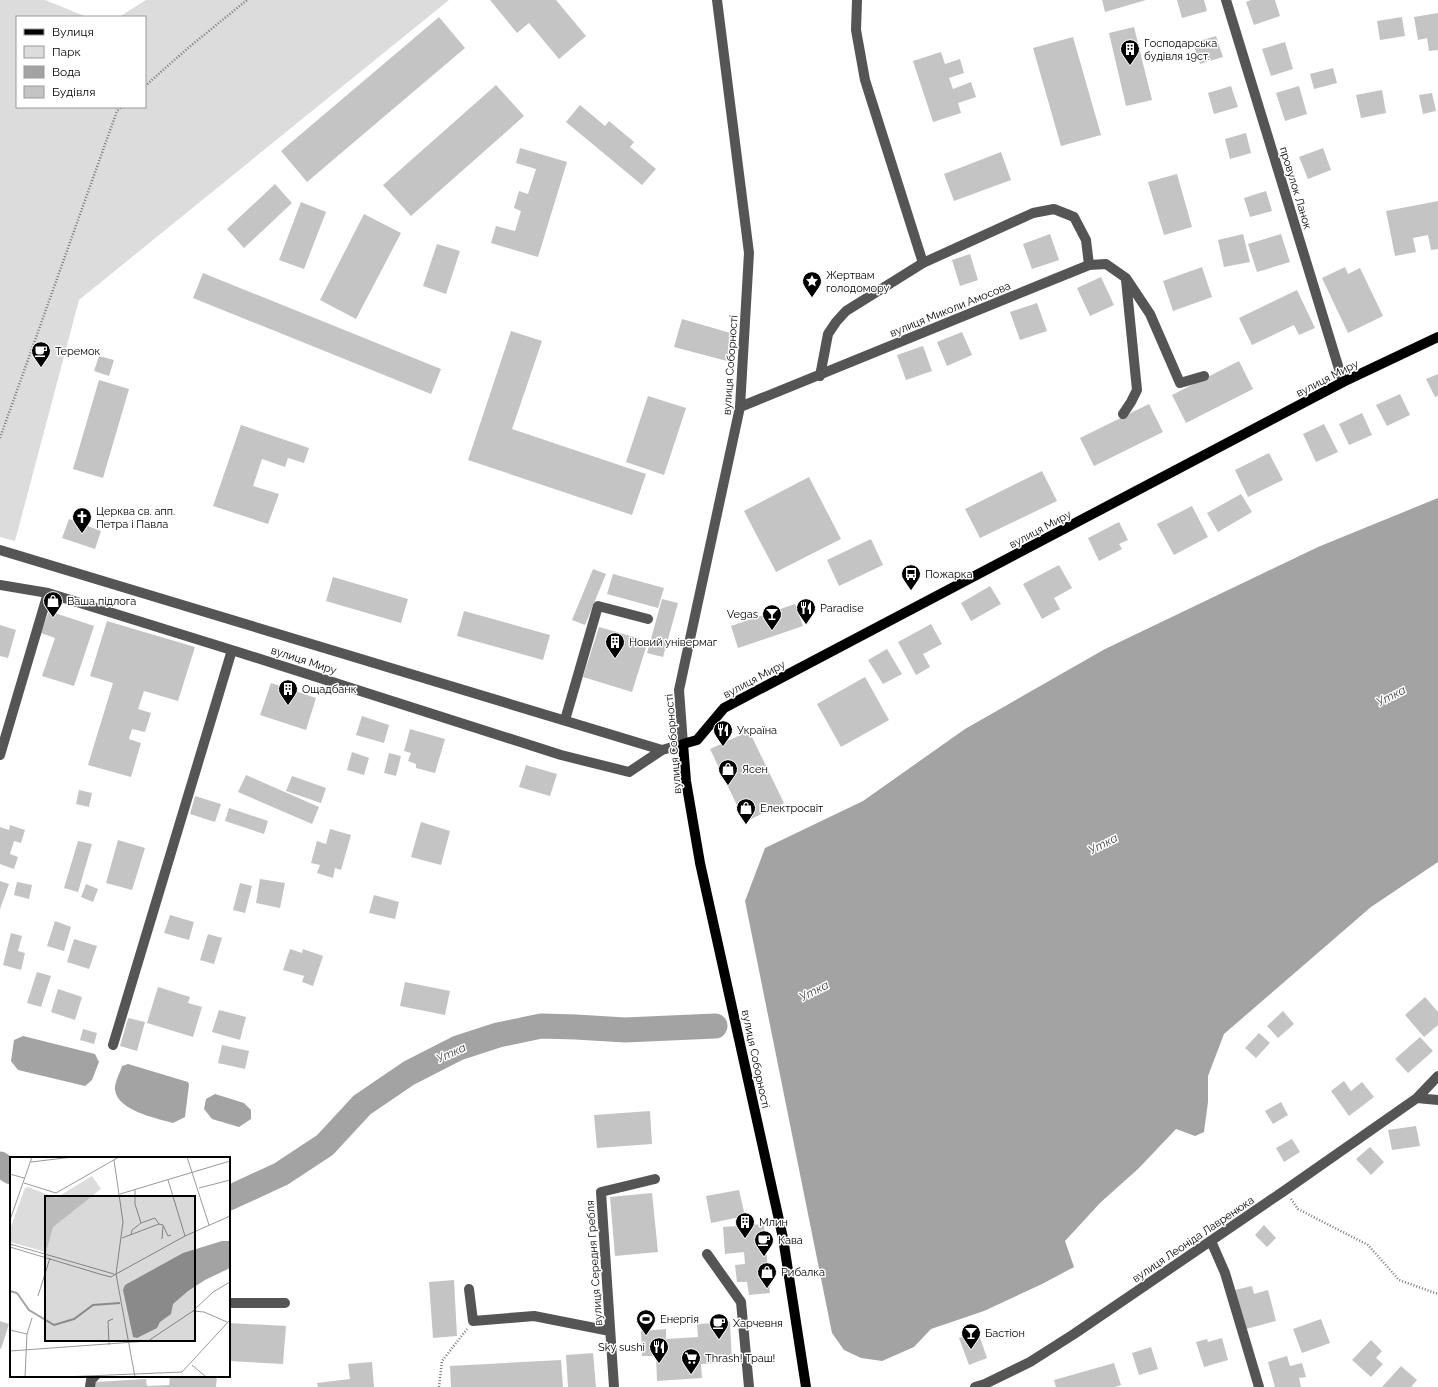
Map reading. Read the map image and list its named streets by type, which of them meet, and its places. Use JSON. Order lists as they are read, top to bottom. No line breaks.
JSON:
{"streets":{"main road":["вулиця Соборності","вулиця Миру"],"street":["провулок Ланок","вулиця Миколи Амосова","вулиця Леоніда Лавренюка","вулиця Середня Гребля"]},"crossings":[["провулок Ланок","вулиця Миру"],["вулиця Миколи Амосова","вулиця Соборності"],["вулиця Соборності","вулиця Миру"]],"water":["Утка"],"places":{"building":["Господарська будівля 19ст.","Новий універмаг","Ощадбанк","Млин"],"place":["Жертвам голодомору"],"cafe":["Теремок","Кава","Харчевня"],"church":["Церква св. апп. Петра і Павла"],"bus stop":["Пожарка"],"shop":["Ваша підлога","Ясен","Електросвіт","Рибалка"],"restaurant":["Paradise","Україна","Sky sushi"],"bar":["Vegas","Бастіон"],"sports":["Енергія"],"supermarket":["Thrash! Траш!"]},"legend":["Вулиця","Парк","Вода","Будівля"]}
